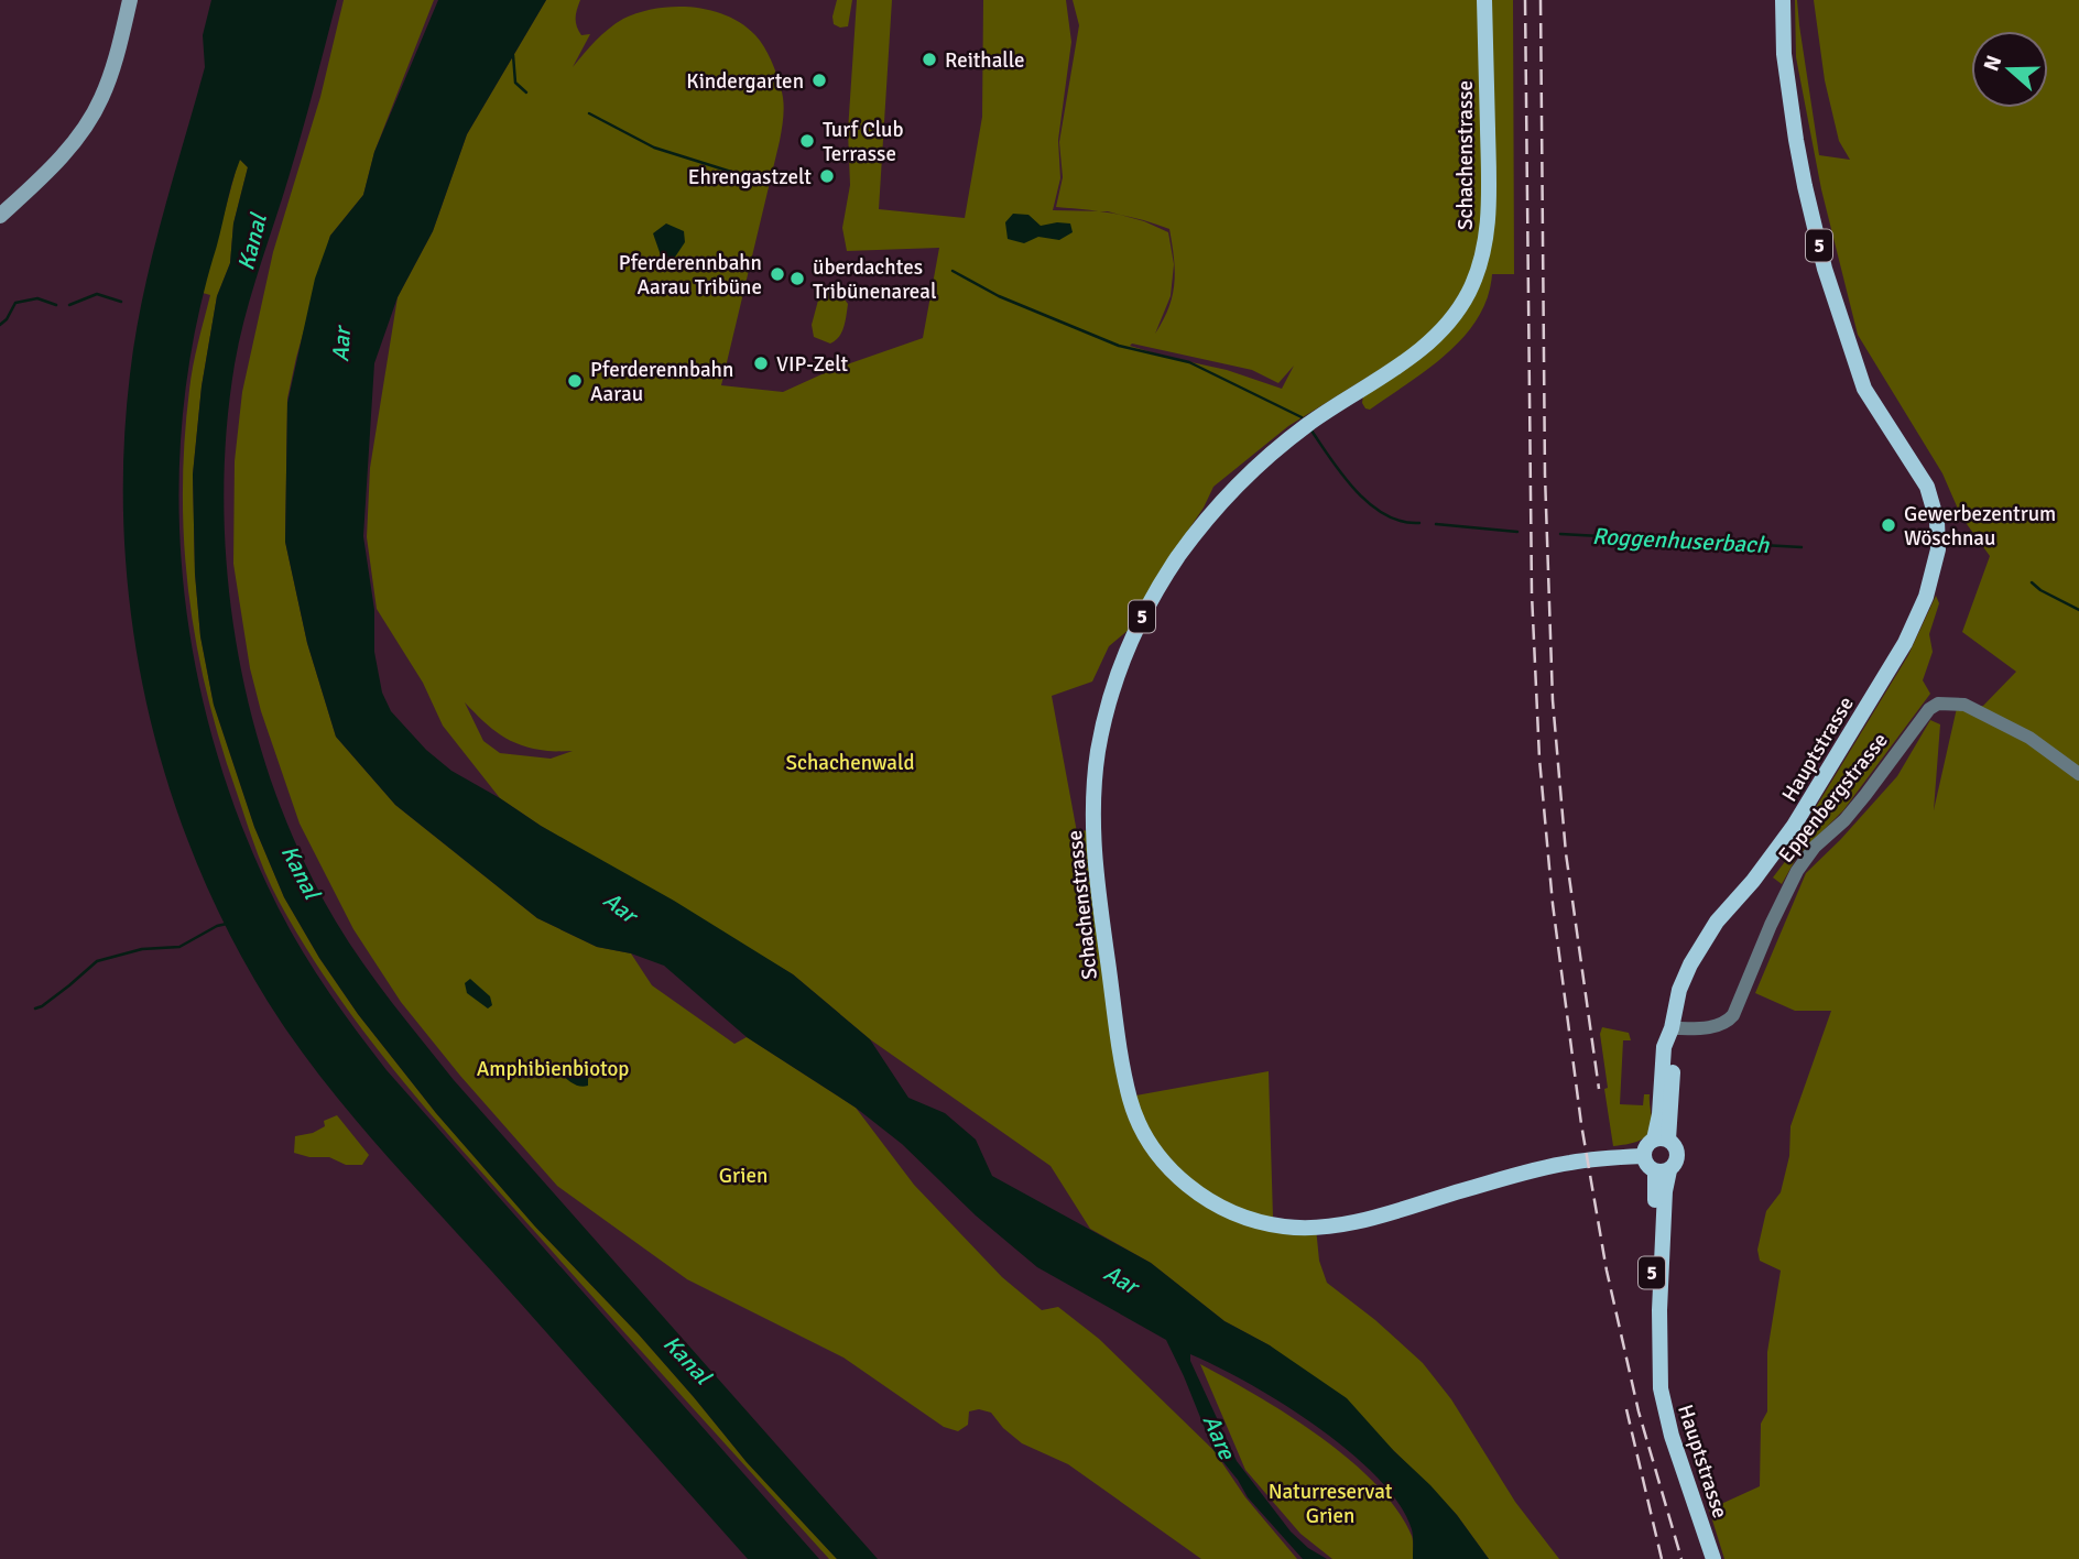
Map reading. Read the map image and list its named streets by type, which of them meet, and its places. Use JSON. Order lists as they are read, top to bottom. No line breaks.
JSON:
{"streets":{"main road":["Schachenstrasse","5","Hauptstrasse"],"street":["Eppenbergstrasse"]},"crossings":[["Hauptstrasse","Eppenbergstrasse"]],"water":["Kanal","Aar","Roggenhuserbach","Aare"],"parks":["Schachenwald","Amphibienbiotop","Grien","Naturreservat Grien"],"places":["Reithalle","Kindergarten","Turf Club Terrasse","Ehrengastzelt","Pferderennbahn Aarau Tribüne","überdachtes Tribünenareal","VIP-Zelt","Pferderennbahn Aarau","Gewerbezentrum Wöschnau"],"north":"left"}
